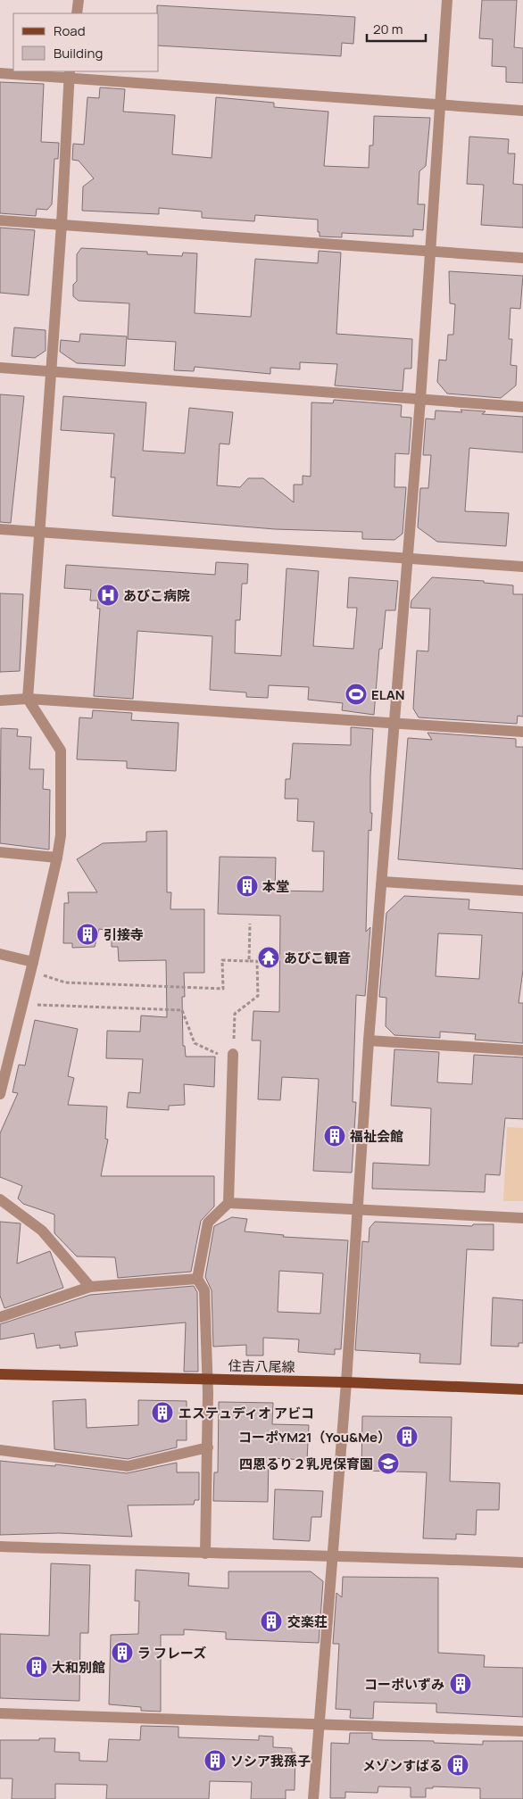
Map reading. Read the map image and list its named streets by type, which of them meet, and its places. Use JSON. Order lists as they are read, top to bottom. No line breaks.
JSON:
{"streets":{"main road":["住吉八尾線"]},"places":{"hospital":["あびこ病院"],"sports":["ELAN"],"building":["本堂","引接寺","福祉会館","エステュディオ アビコ","コーポYM21（You&Me）","交楽荘","ラ フレーズ","大和別館","コーポいずみ","ソシア我孫子","メゾンすばる"],"temple":["あびこ観音"],"school or university":["四恩るり２乳児保育園"]},"legend":["Road","Building"],"scale_bar":"20 m"}
